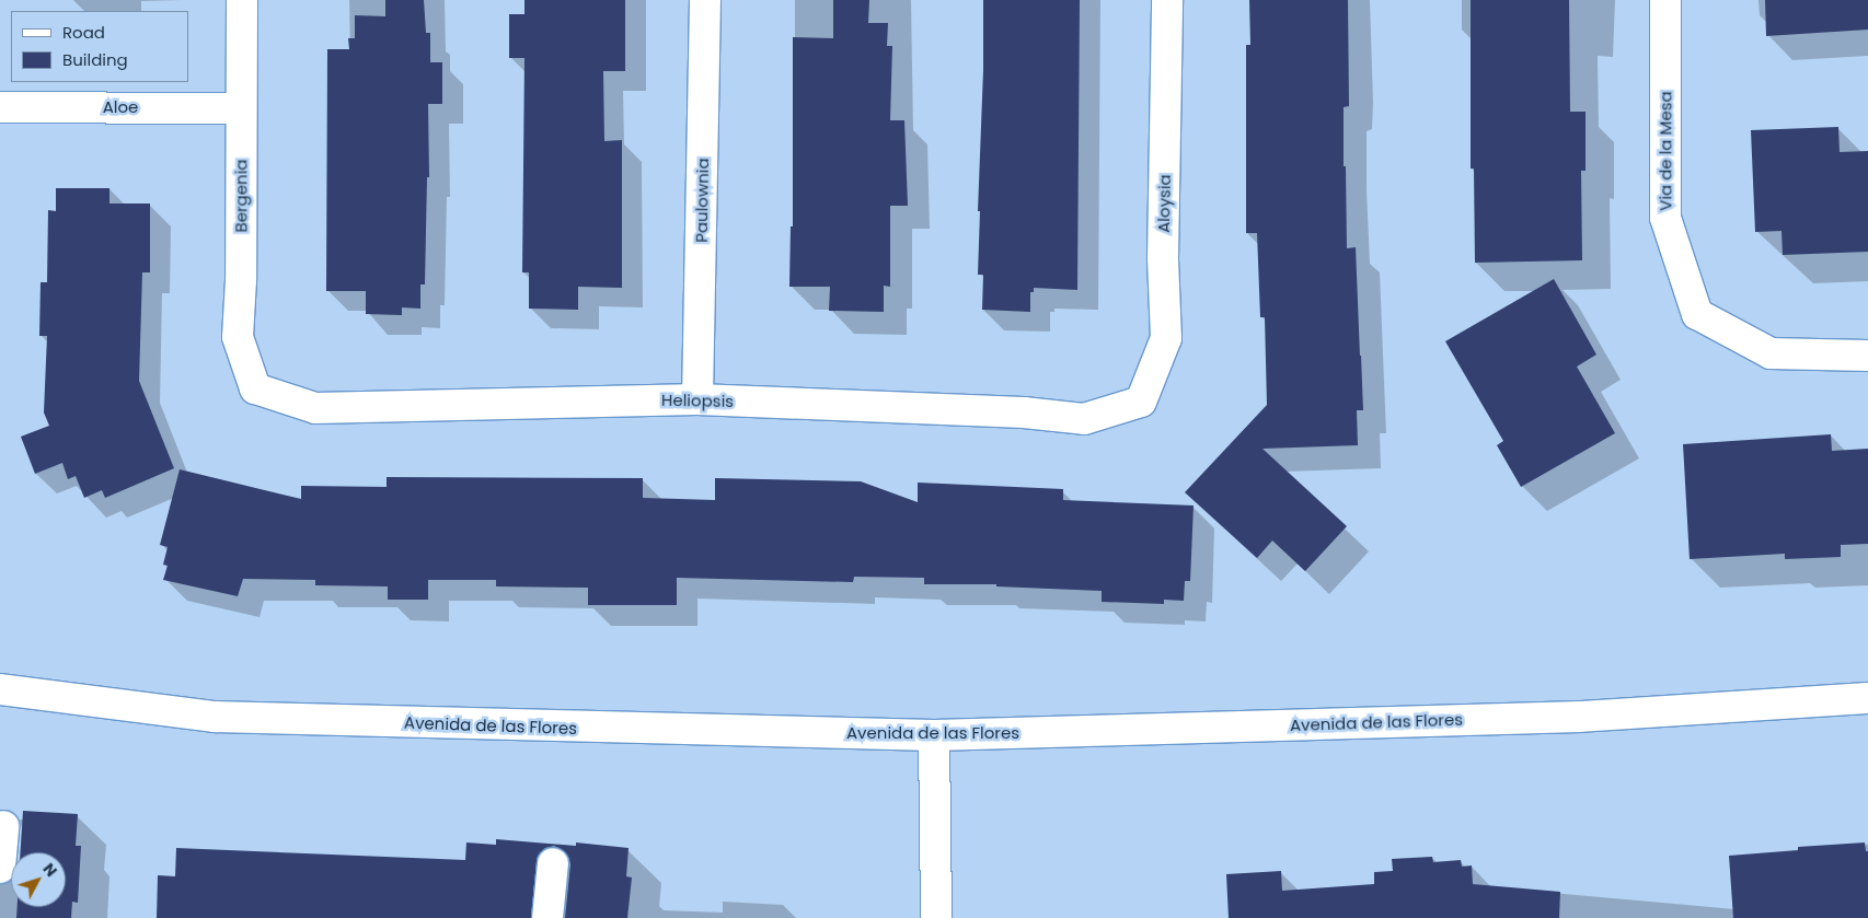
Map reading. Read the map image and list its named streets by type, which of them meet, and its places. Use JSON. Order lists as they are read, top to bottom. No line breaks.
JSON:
{"streets":{"street":["Aloe","Via de la Mesa","Bergenia","Paulownia","Aloysia","Heliopsis","Avenida de las Flores"]},"crossings":[["Aloe","Bergenia"],["Bergenia","Heliopsis"],["Paulownia","Heliopsis"],["Aloysia","Heliopsis"]],"legend":["Road","Building"],"north":"top right"}
